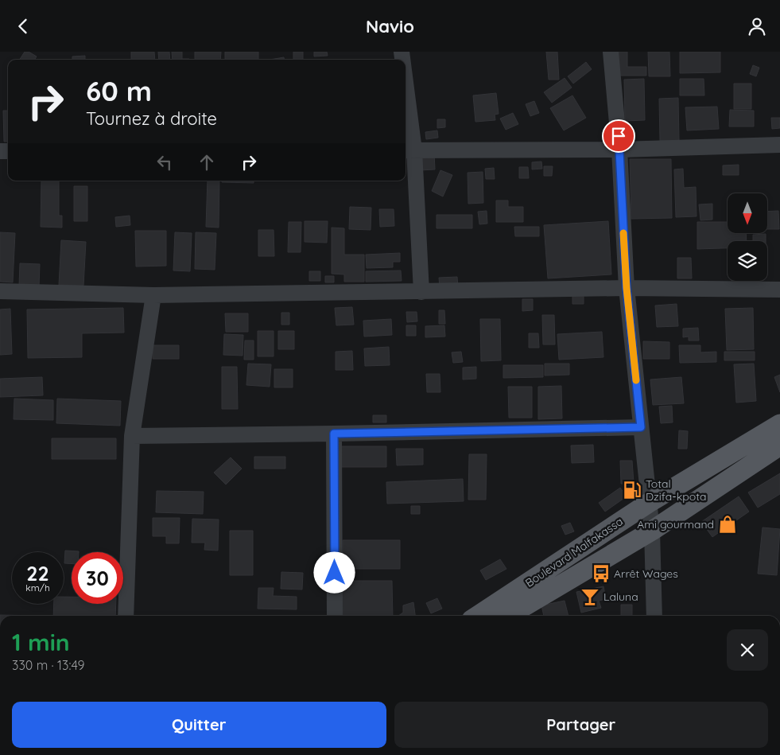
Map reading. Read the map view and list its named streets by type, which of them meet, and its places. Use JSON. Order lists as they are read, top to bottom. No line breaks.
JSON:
{"streets":{"main road":["Boulevard Malfakassa"]},"places":{"fuel station":["Total Dzifa-kpota"],"shop":["Ami gourmand"],"bus stop":["Arrêt Wages"],"bar":["Laluna"]},"north":"bottom","page":{"header":"Navio","turn":["60 m","Tournez à droite"],"speed":"22 km/h","limit":"30","heading":["1 min","330 m · 13:49"],"buttons":["Quitter","Partager"]}}
